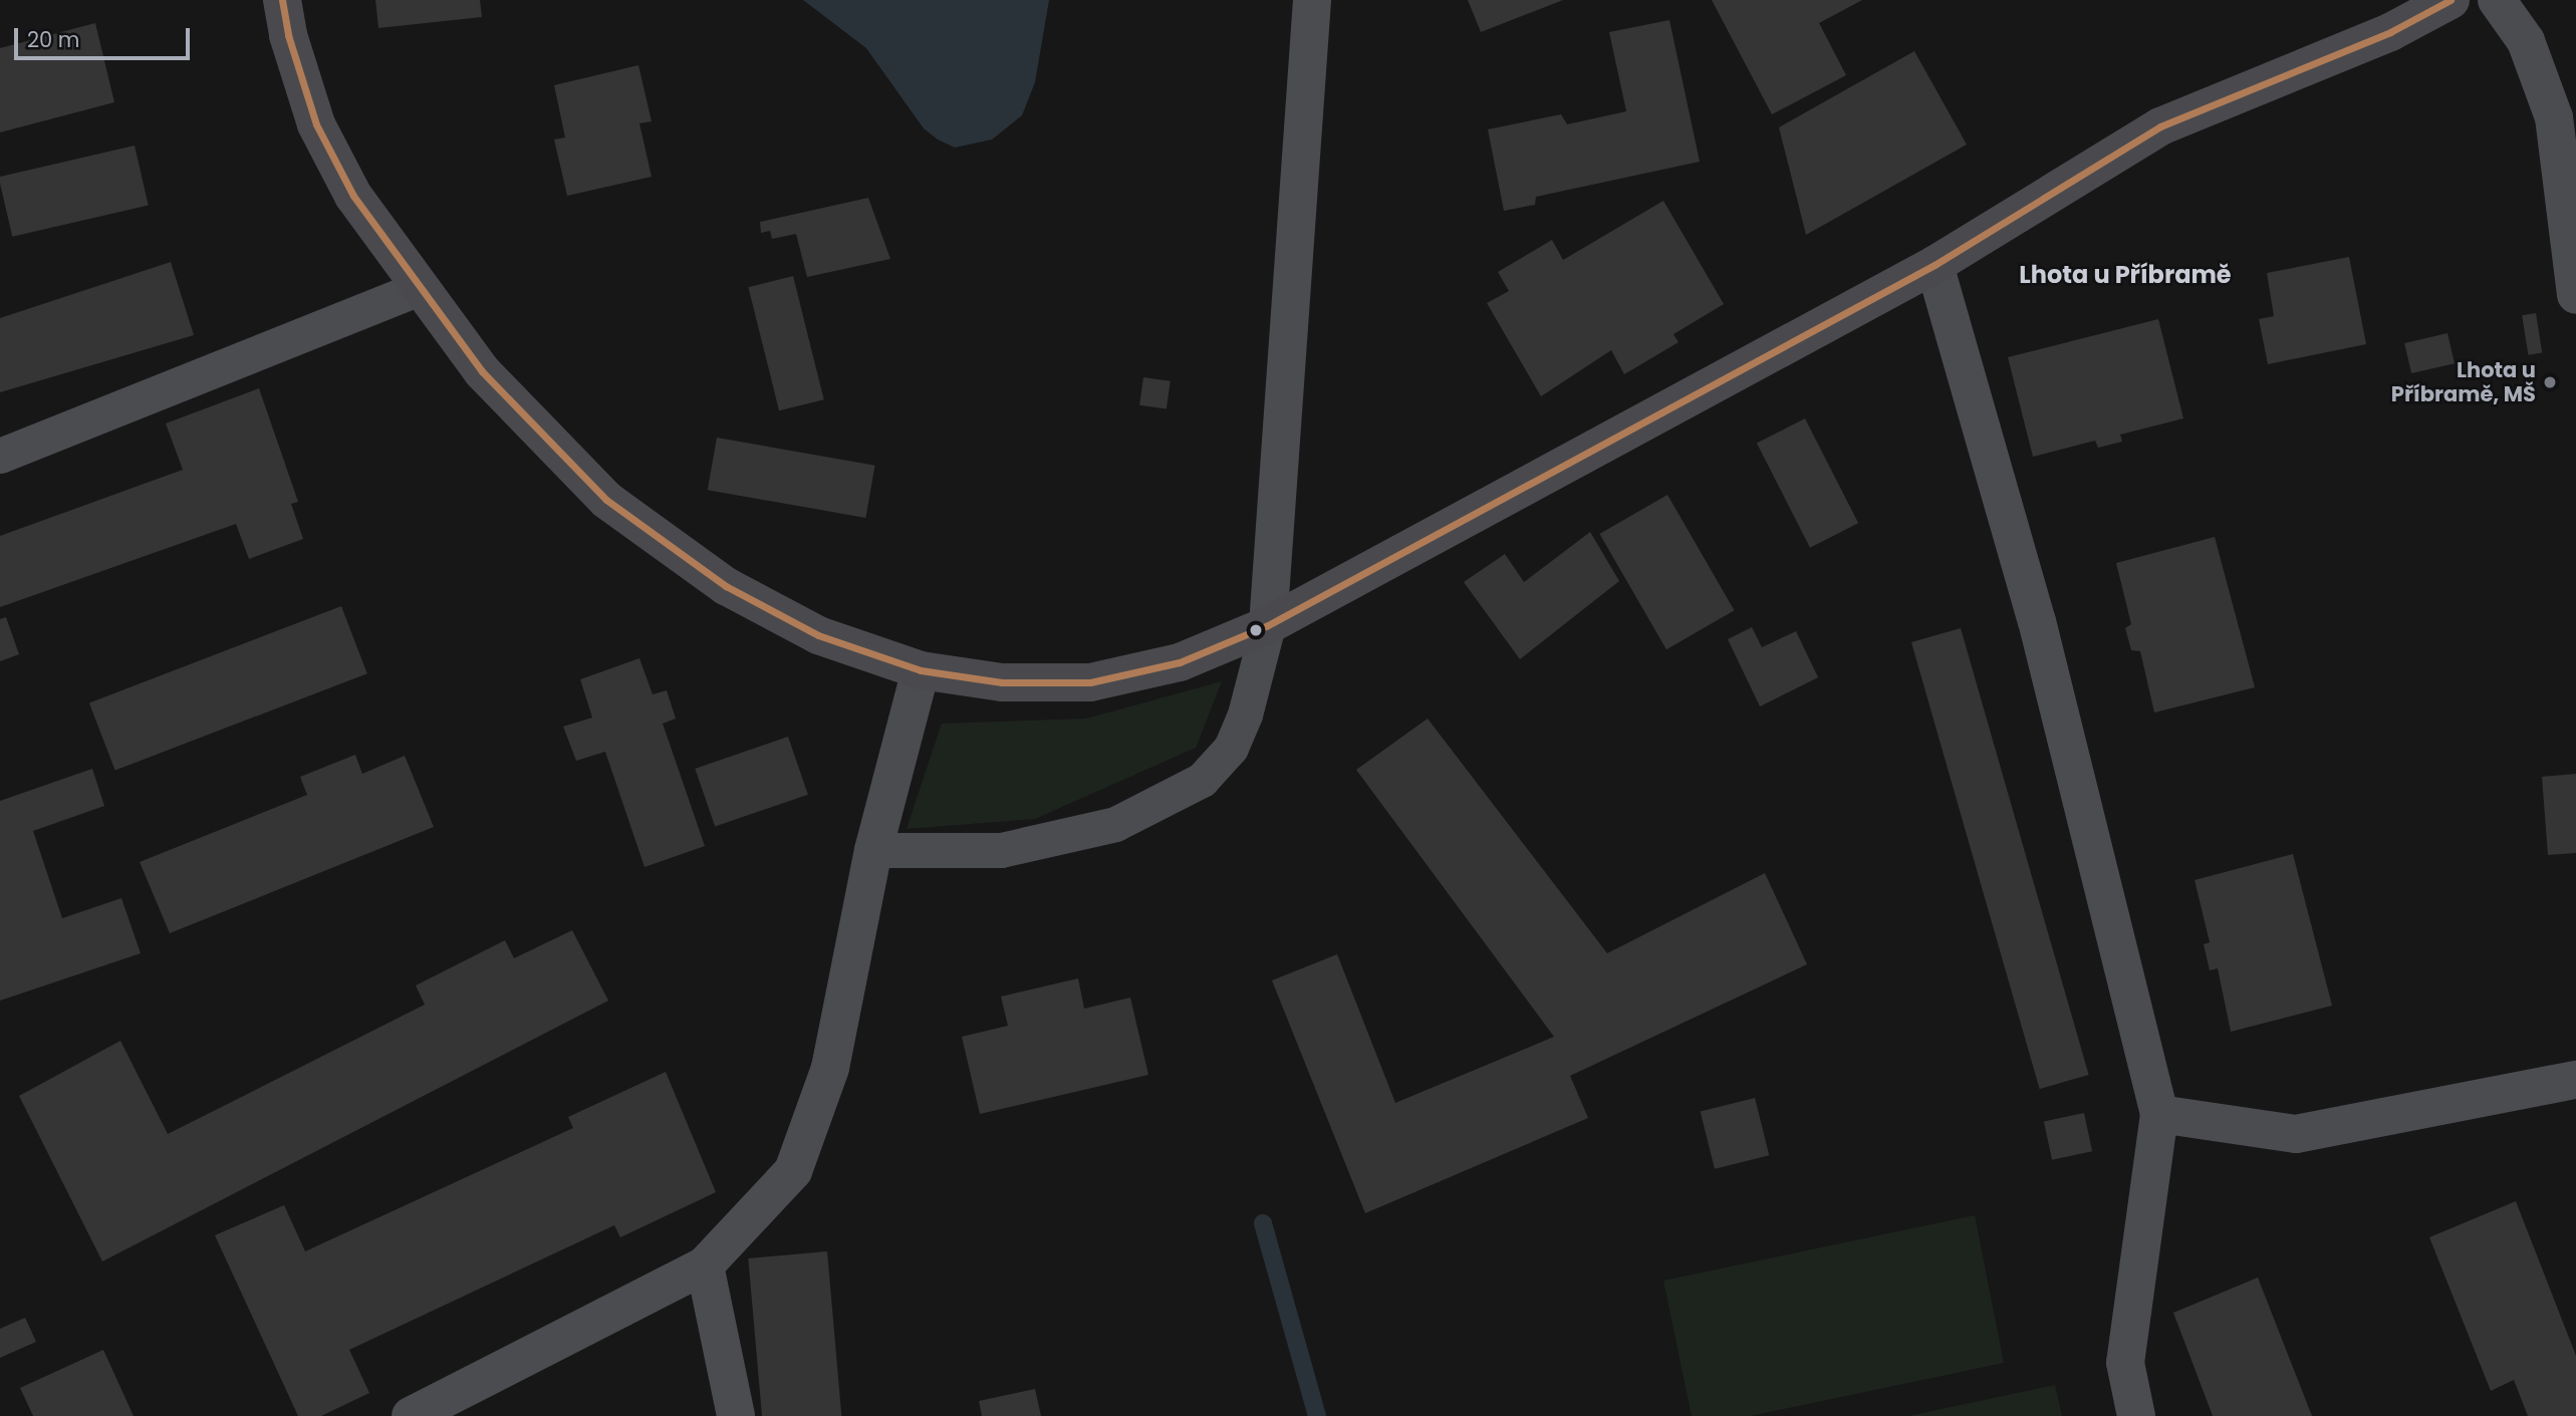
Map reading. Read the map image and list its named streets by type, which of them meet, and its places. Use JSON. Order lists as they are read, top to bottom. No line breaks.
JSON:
{"districts":["Lhota u Příbramě"],"places":["Lhota u Příbramě, MŠ"],"scale_bar":"20 m"}
